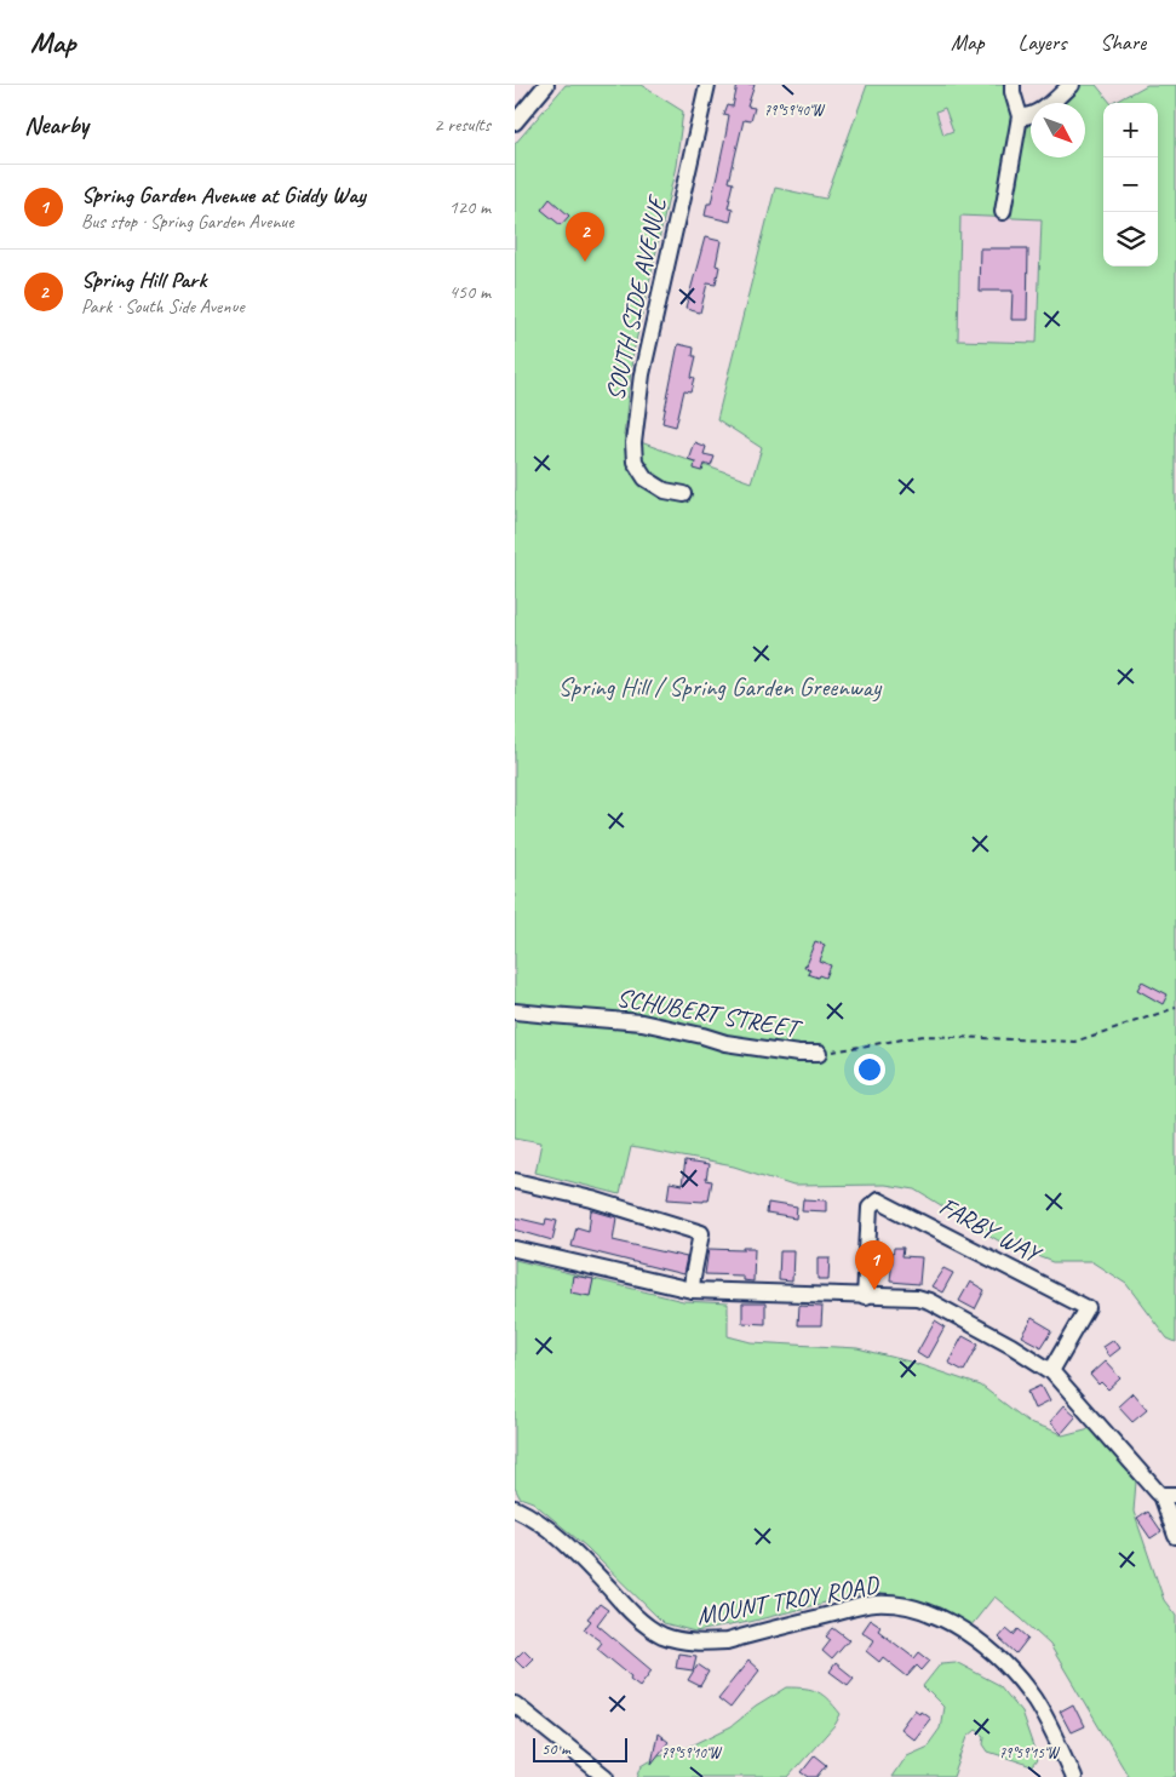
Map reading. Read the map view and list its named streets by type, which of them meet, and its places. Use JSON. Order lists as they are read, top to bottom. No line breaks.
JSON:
{"streets":{"street":["SOUTH SIDE AVENUE","SCHUBERT STREET","FARBY WAY","MOUNT TROY ROAD"]},"parks":["Spring Hill / Spring Garden Greenway"],"scale_bar":"50 m","north":"bottom right","page":{"header":"Map","nav":["Map","Layers","Share"],"heading":["Nearby","2 results"],"map_buttons":["+","−"],"list":[{"mark":"1","name":"Spring Garden Avenue at Giddy Way","note":"Bus stop · Spring Garden Avenue","value":"120 m"},{"mark":"2","name":"Spring Hill Park","note":"Park · South Side Avenue","value":"450 m"}],"pins":["2","1"],"scale":"50 m"},"coordinates":["79°59'40\"W","79°59'10\"W","79°59'15\"W"]}
